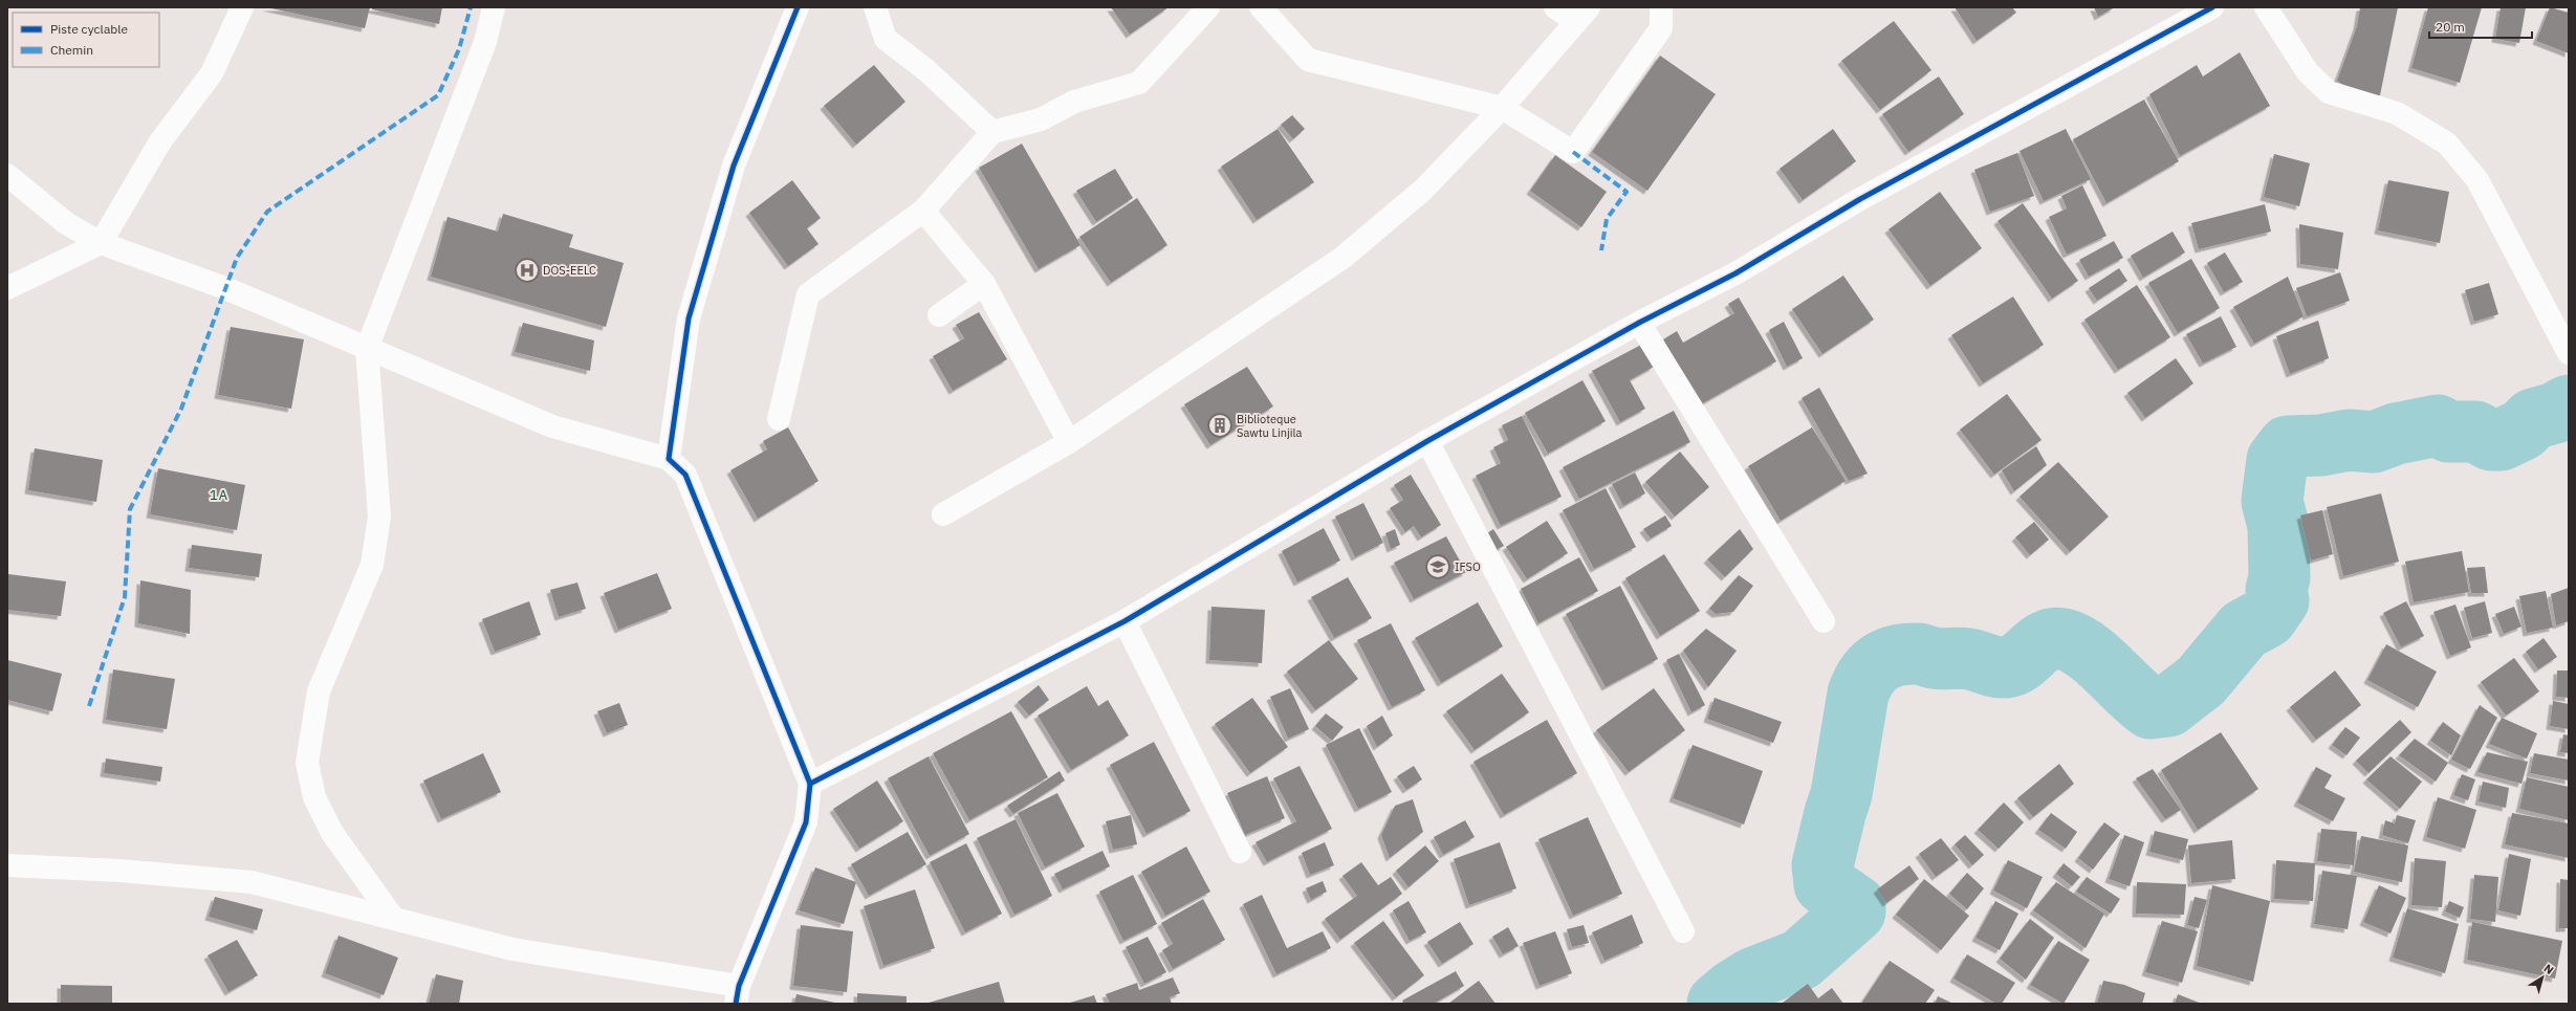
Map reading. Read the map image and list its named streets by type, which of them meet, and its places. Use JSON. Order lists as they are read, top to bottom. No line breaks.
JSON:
{"districts":["1A"],"places":{"hospital":["DOS-EELC"],"building":["Biblioteque Sawtu Linjila"],"school or university":["IFSO"]},"legend":["Piste cyclable","Chemin"],"scale_bar":"20 m","north":"top right"}
